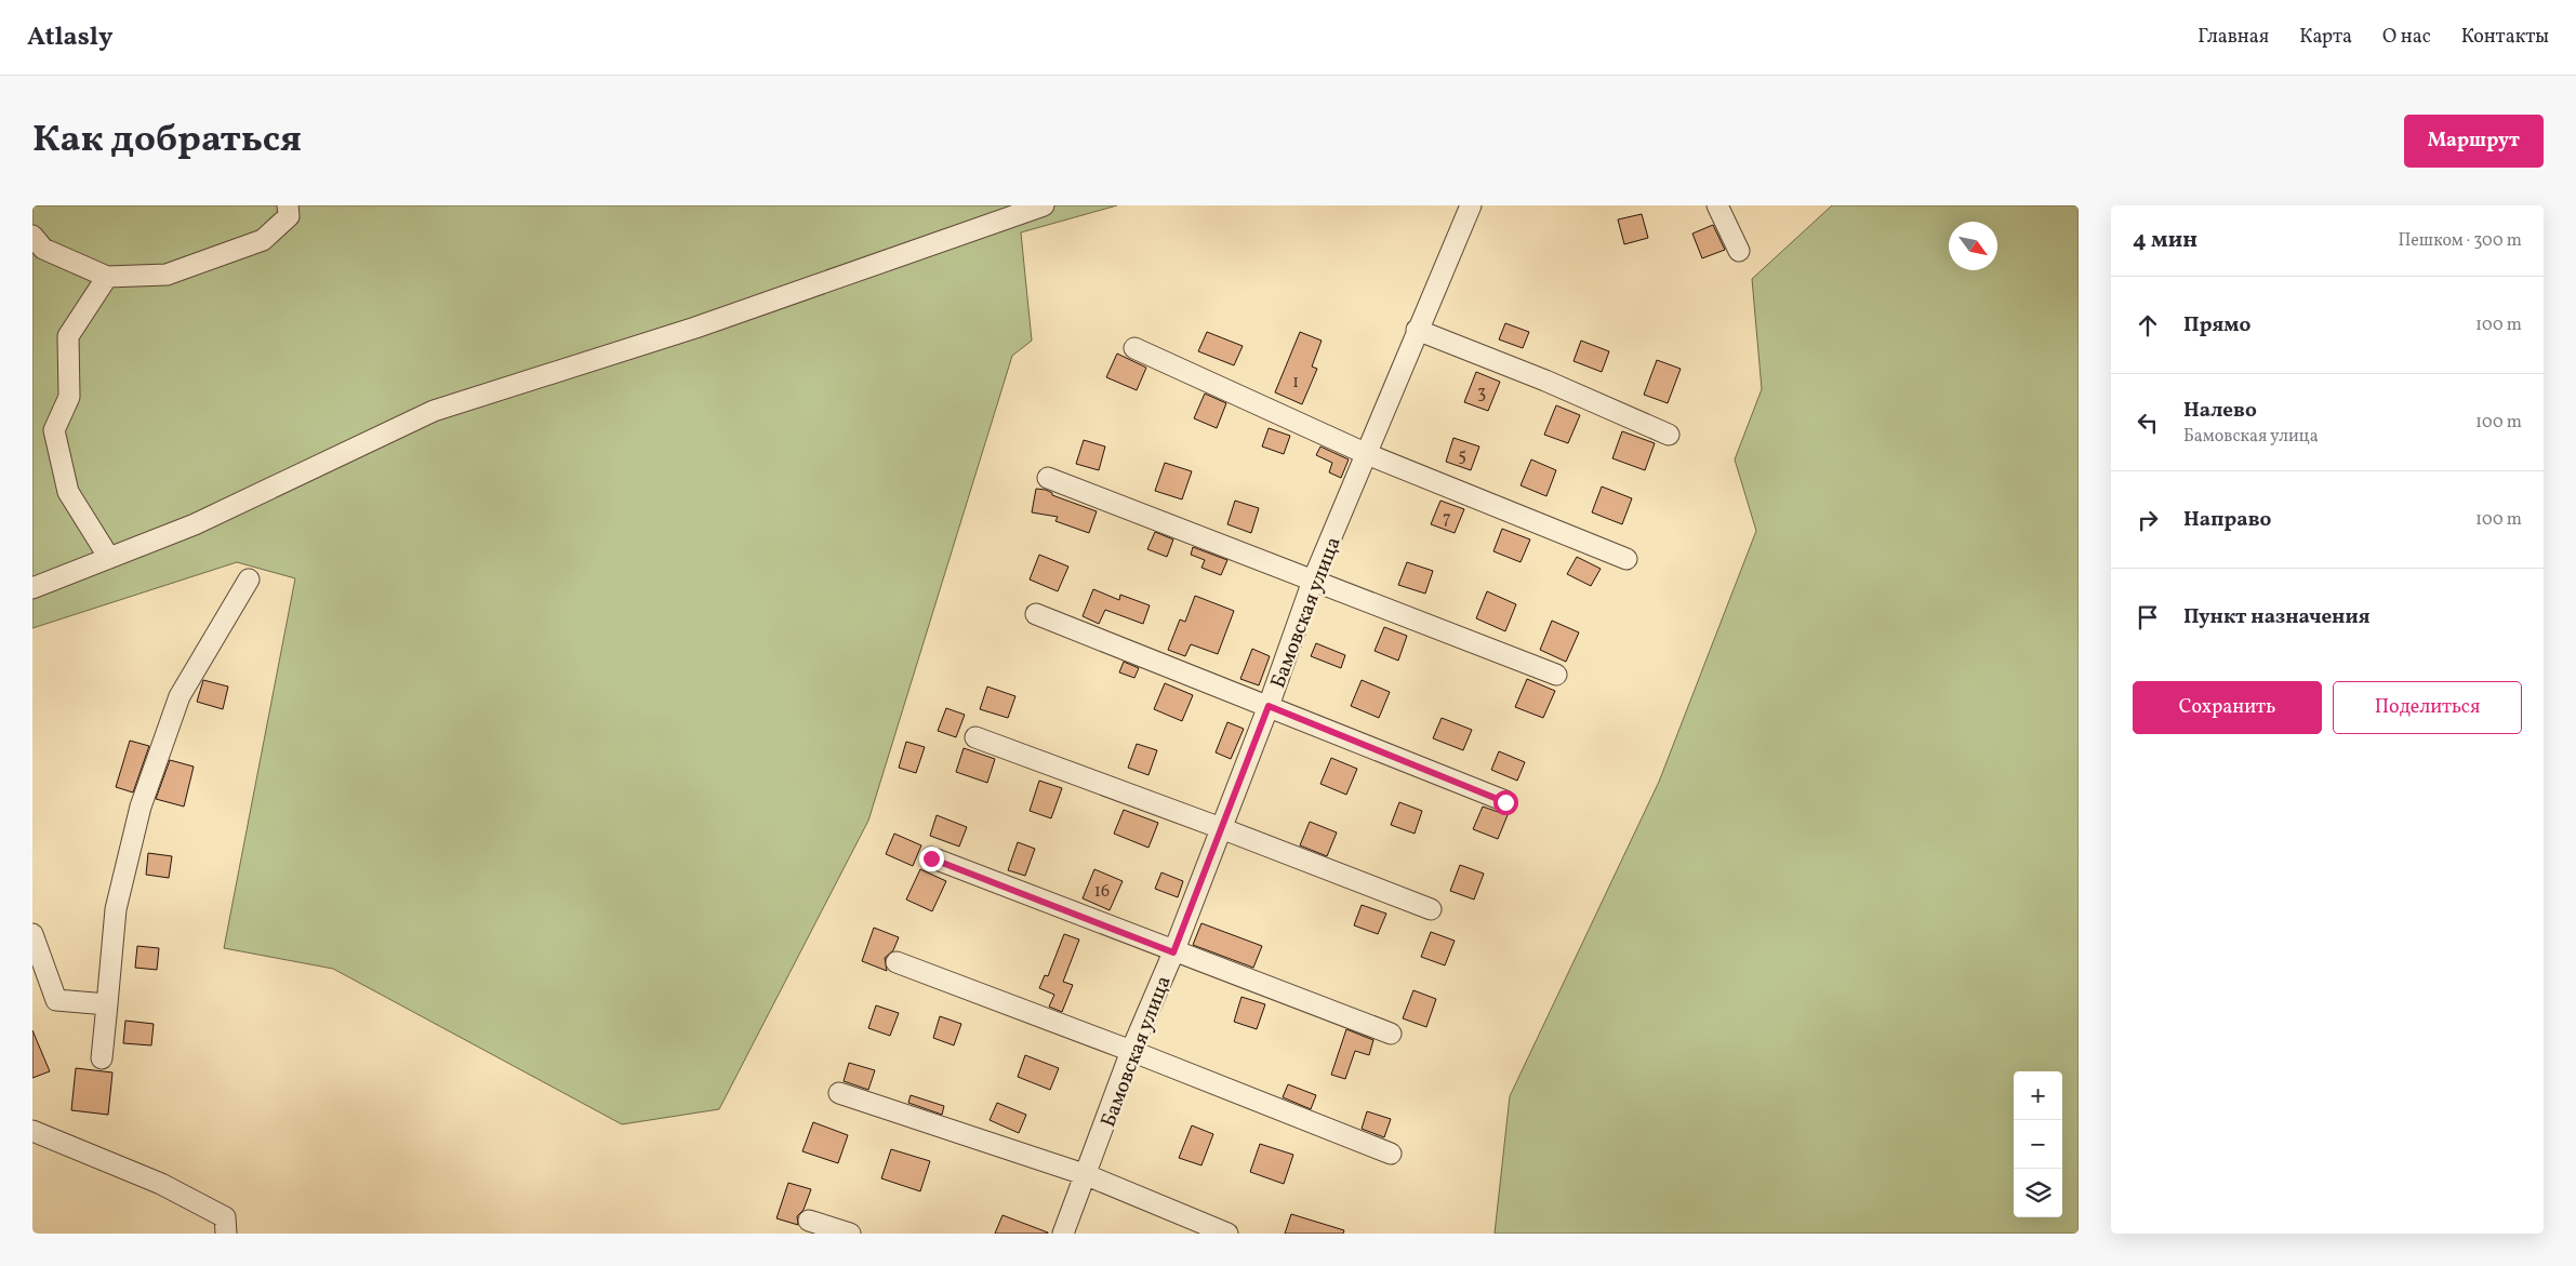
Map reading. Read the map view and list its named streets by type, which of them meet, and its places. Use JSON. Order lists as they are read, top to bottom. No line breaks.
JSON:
{"streets":{"street":["Бамовская улица"]},"house_numbers":["1","3","5","7","16"],"north":"bottom right","page":{"header":"Atlasly","nav":["Главная","Карта","О нас","Контакты"],"title":"Как добраться","buttons":["Маршрут",["Сохранить","Поделиться"]],"heading":["4 мин","Пешком · 300 m"],"list":[["Прямо","100 m"],["Налево","Бамовская улица","100 m"],["Направо","100 m"],"Пункт назначения"],"map_buttons":["+","−"]}}
